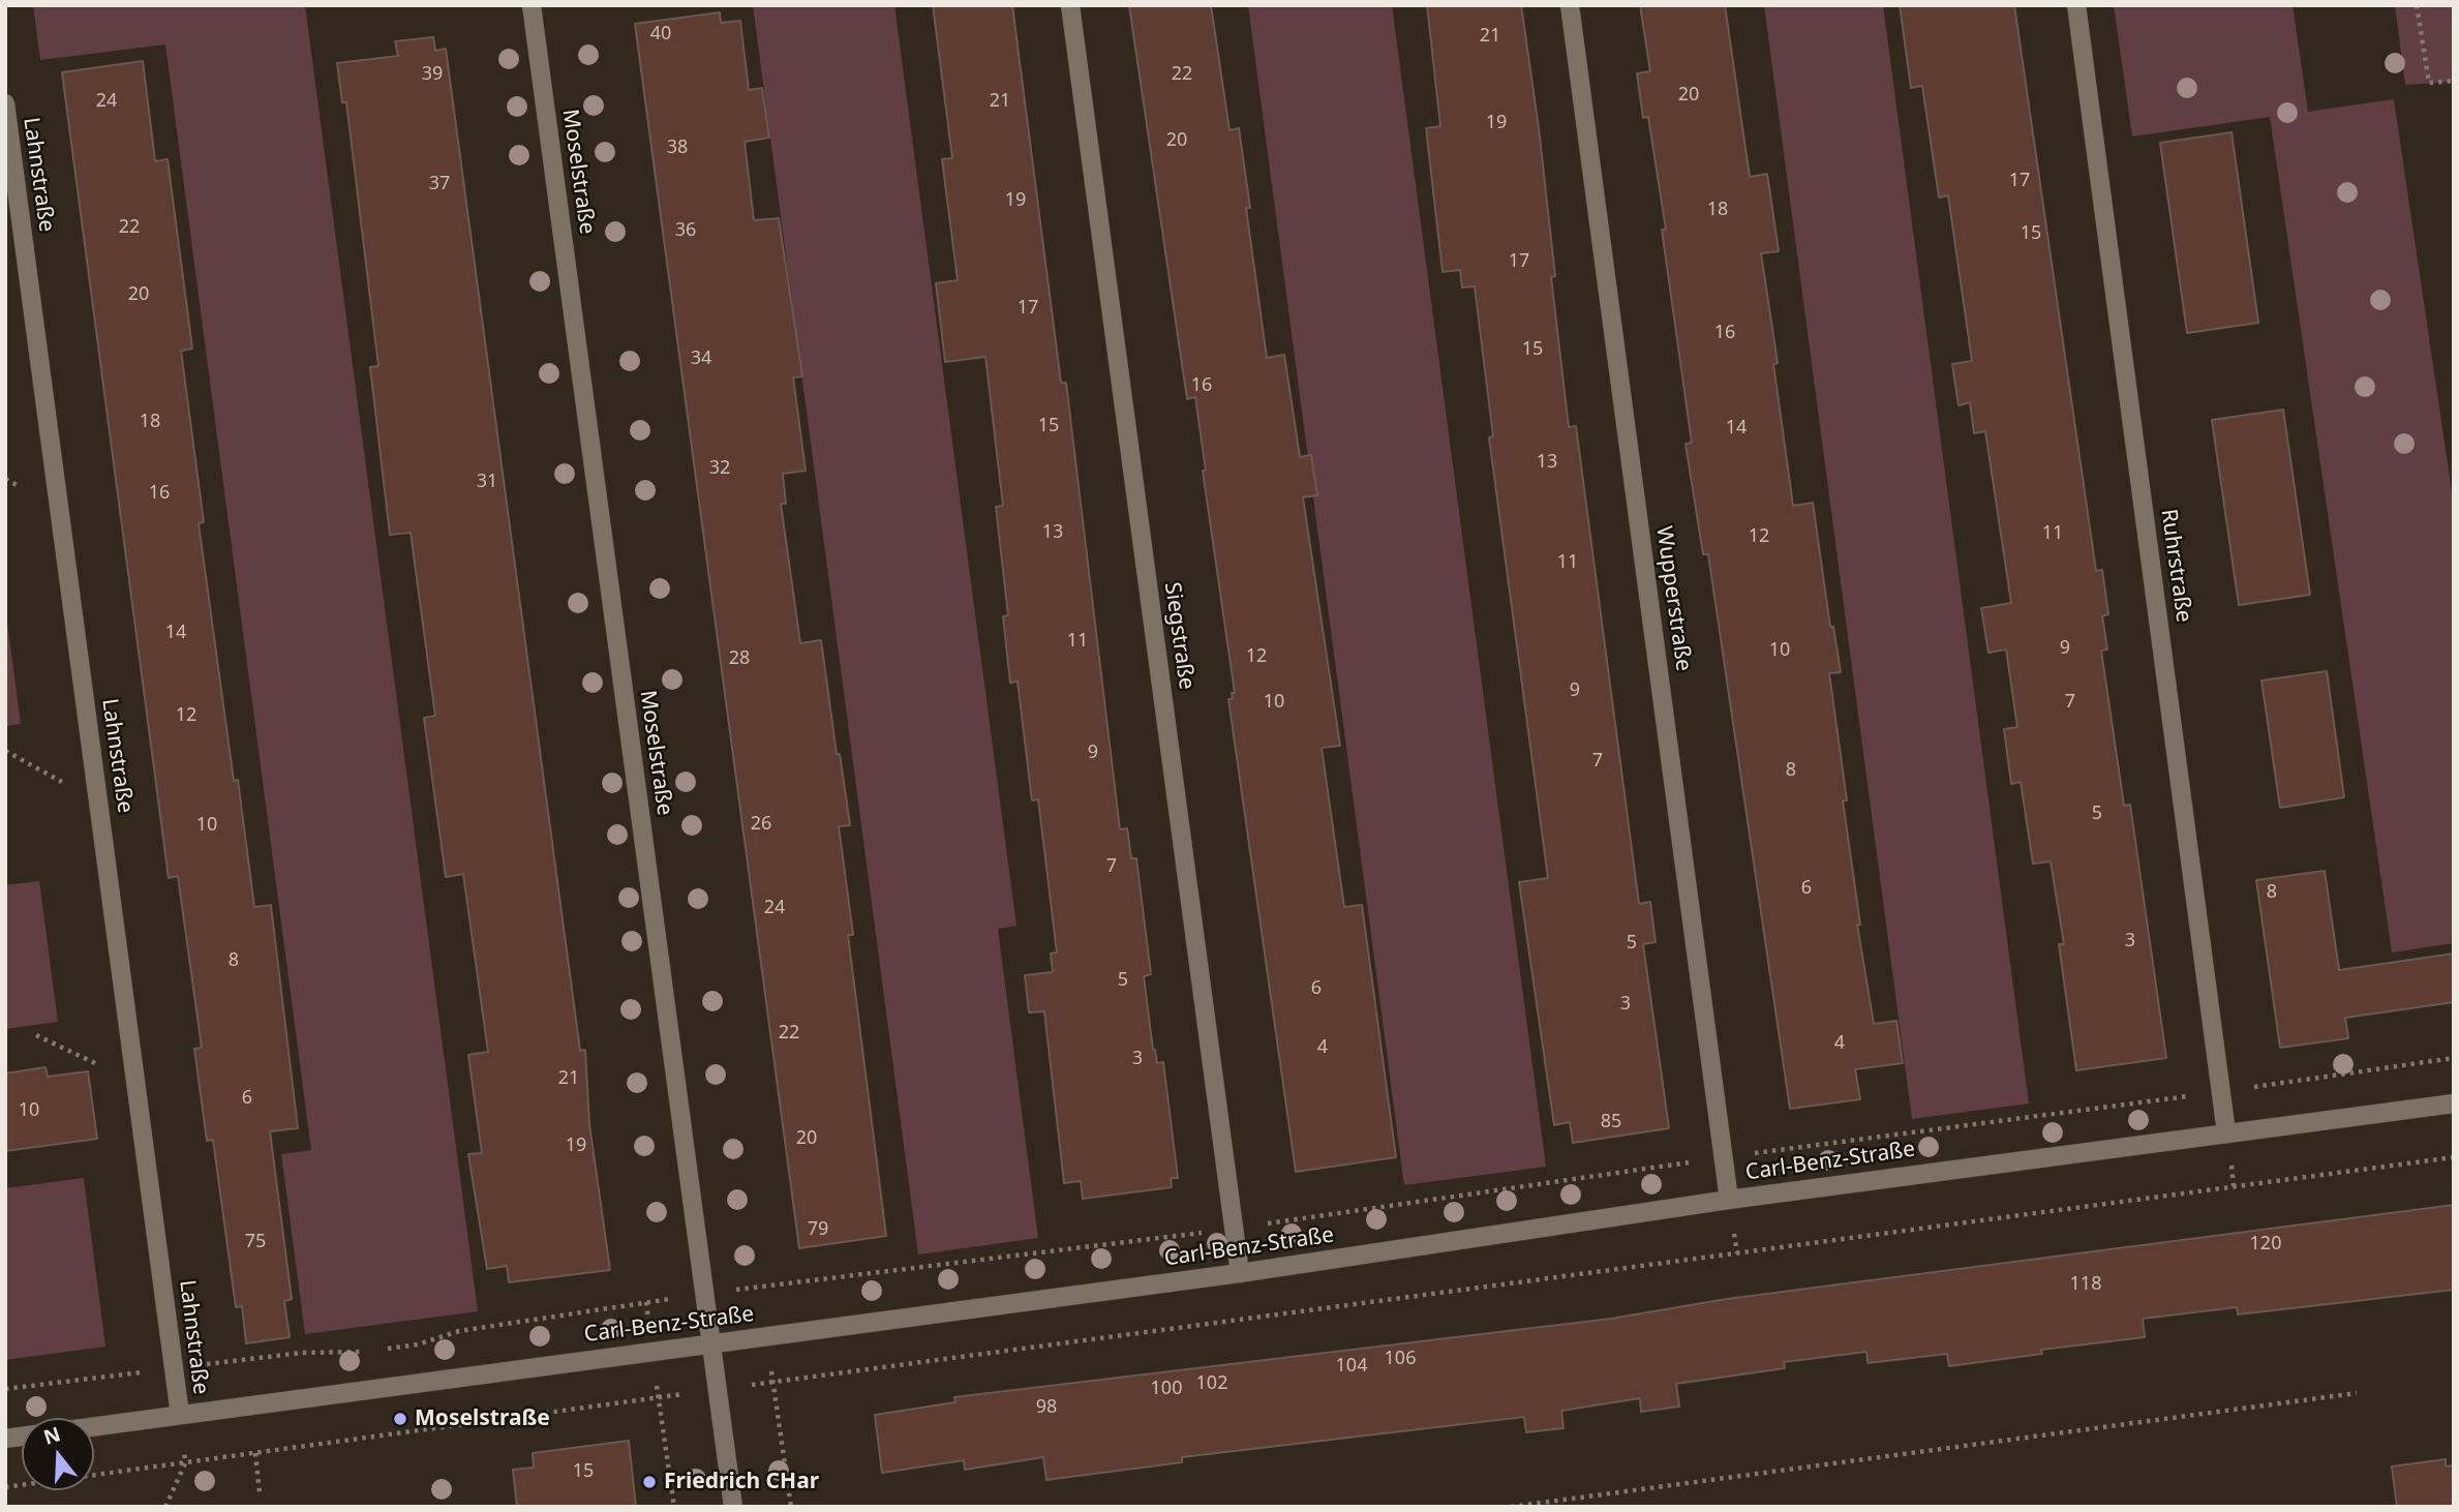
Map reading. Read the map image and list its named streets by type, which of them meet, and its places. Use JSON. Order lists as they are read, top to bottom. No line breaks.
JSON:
{"streets":{"street":["Moselstraße","Lahnstraße","Ruhrstraße","Wupperstraße","Siegstraße","Carl-Benz-Straße"]},"crossings":[["Moselstraße","Carl-Benz-Straße"],["Lahnstraße","Carl-Benz-Straße"],["Ruhrstraße","Carl-Benz-Straße"],["Wupperstraße","Carl-Benz-Straße"],["Siegstraße","Carl-Benz-Straße"]],"places":["Moselstraße","Friedrich CHar"],"house_numbers":["40","21","39","22","20","24","21","19","20","38","17","37","19","18","22","36","15","17","20","17","16","15","34","16","18","15","14","13","32","31","16","13","11","12","11","14","11","9","10","12","28","9","10","7","12","9","7","8","5","26","10","7","6","8","24","3","5","8","5","6","3","22","4","4","3","21","6","10","85","20","19","79","75","120","118","106","104","102","100","98","15"],"north":"top"}
